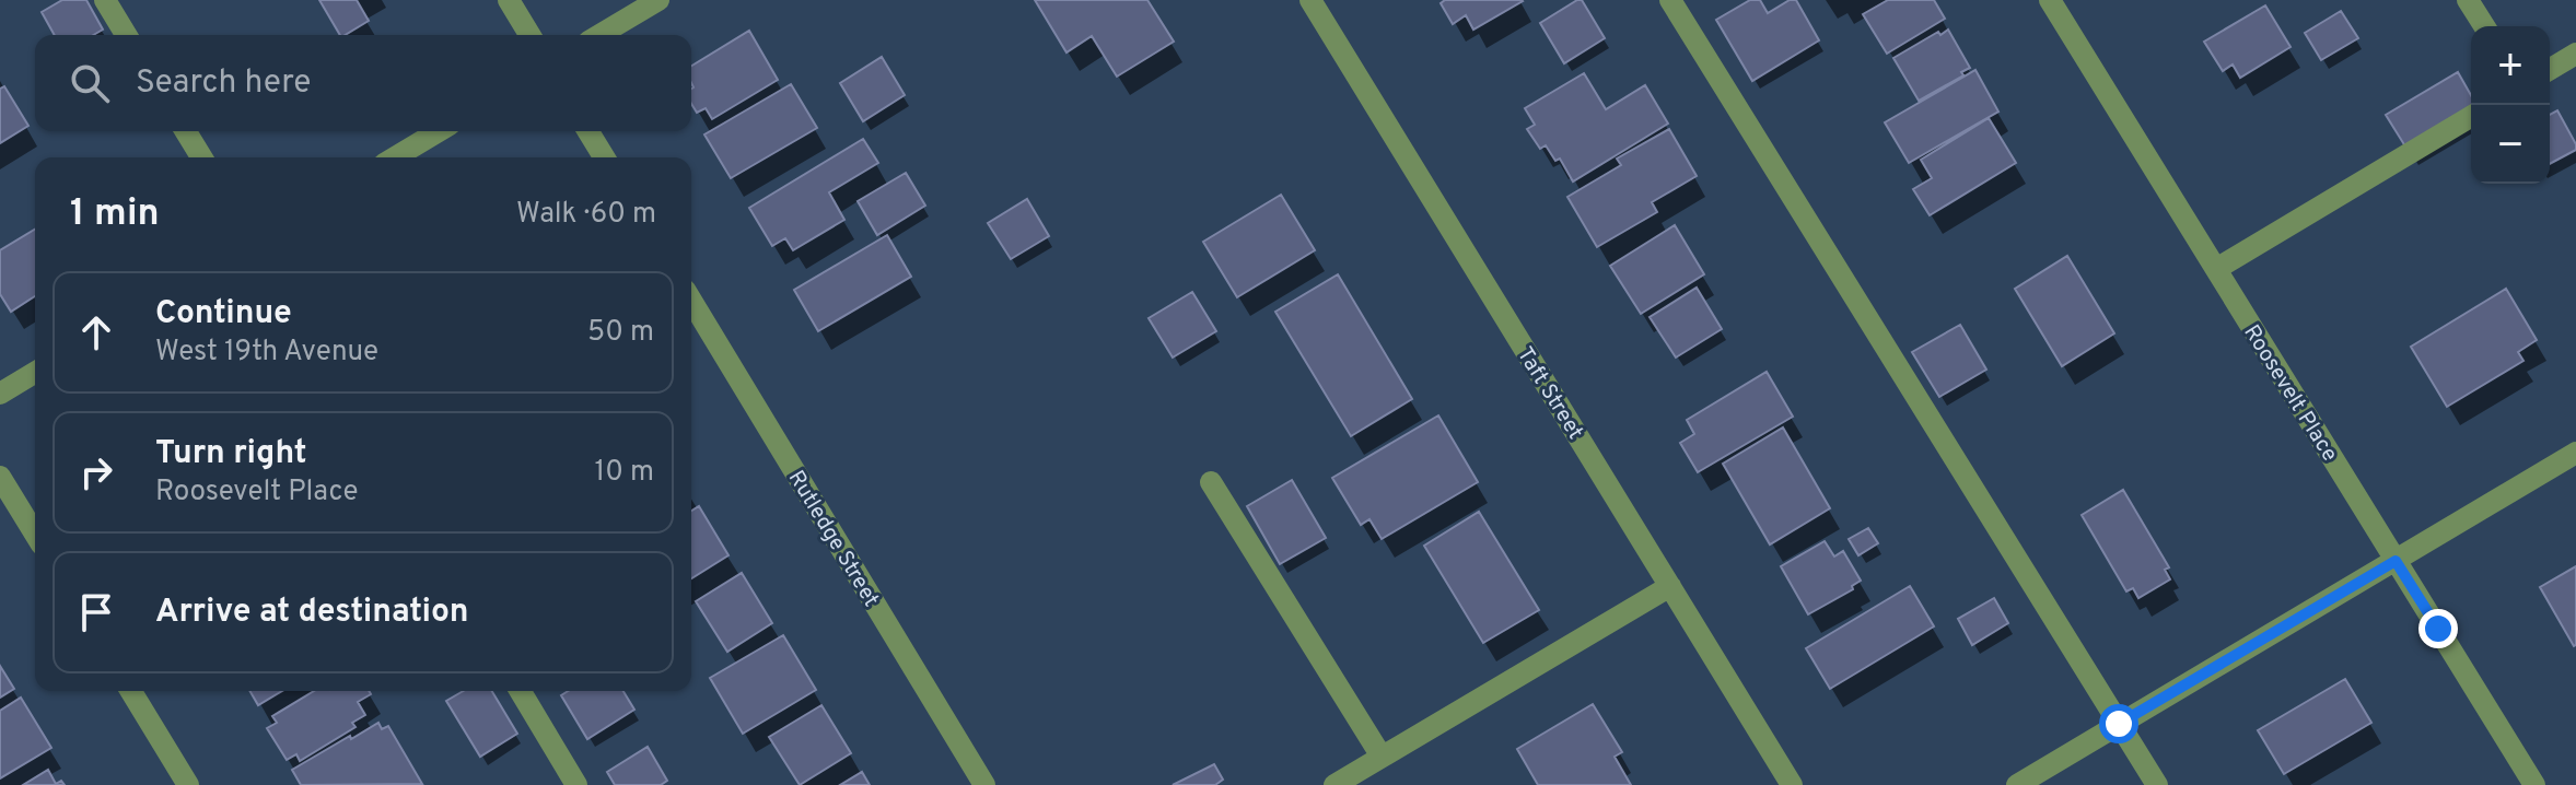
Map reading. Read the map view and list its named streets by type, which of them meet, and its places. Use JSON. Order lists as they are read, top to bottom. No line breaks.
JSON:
{"streets":{"street":["Taft Street","Roosevelt Place","Rutledge Street"]},"page":{"map_buttons":["+","−"],"search":"Search here","heading":["1 min","Walk · 60 m"],"list":[["Continue","West 19th Avenue","50 m"],["Turn right","Roosevelt Place","10 m"],"Arrive at destination"]}}
